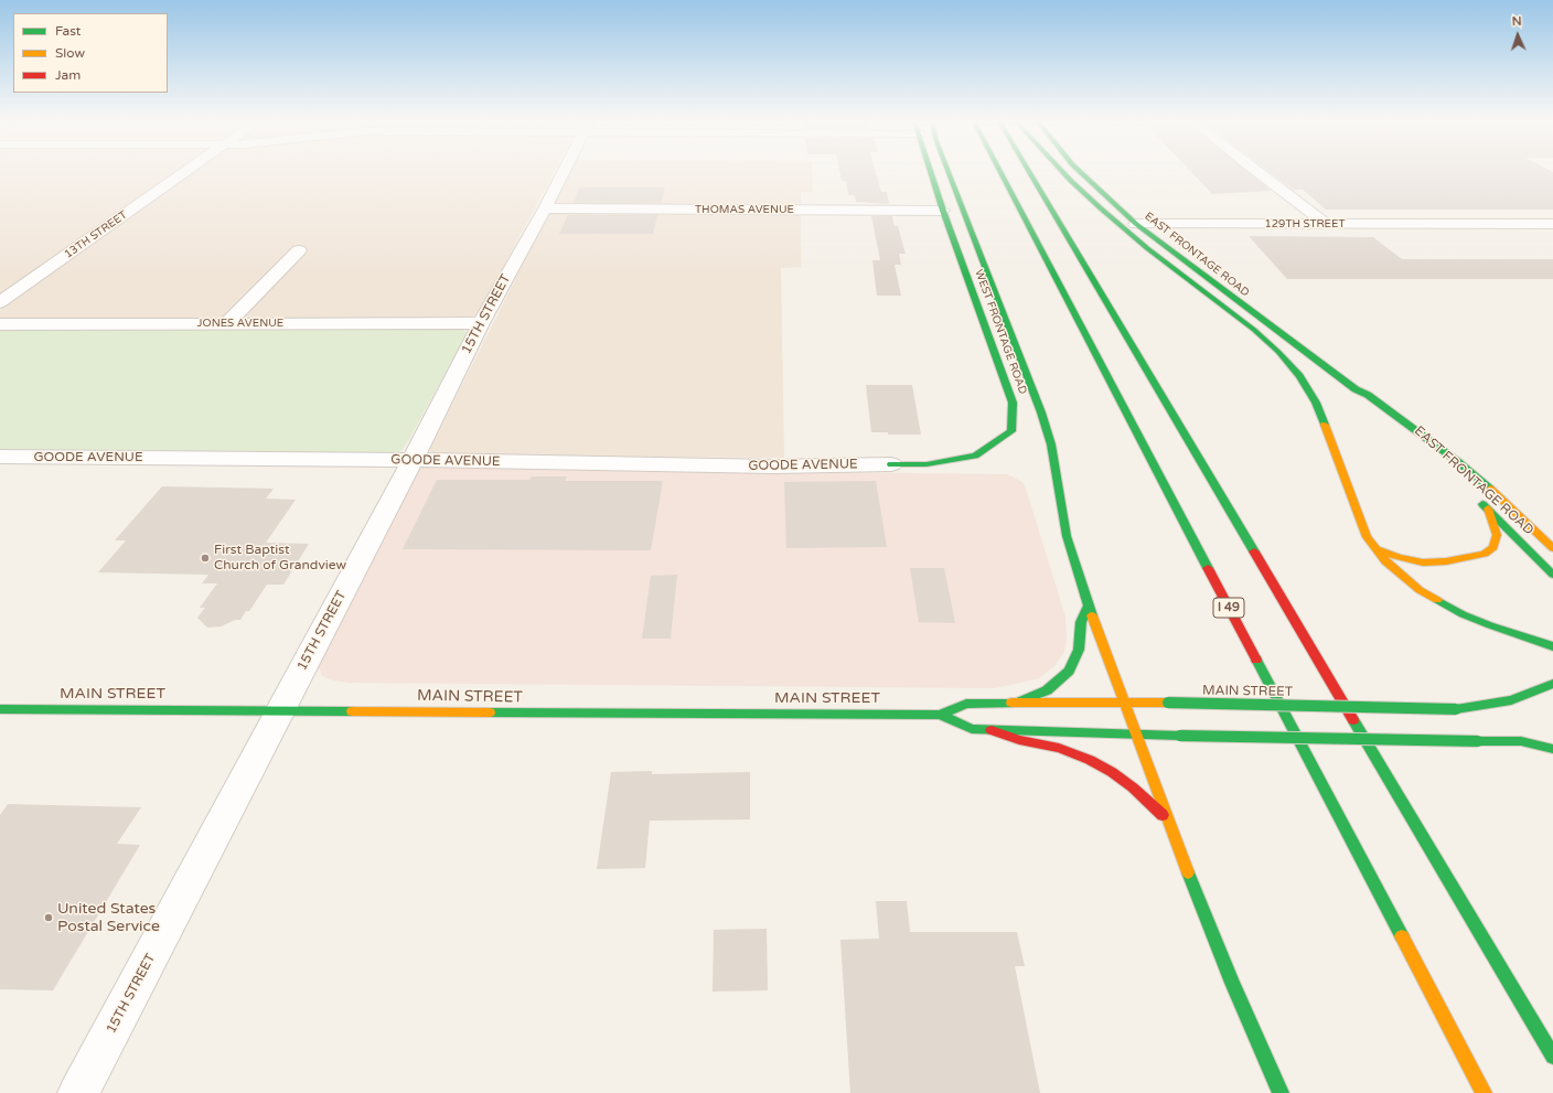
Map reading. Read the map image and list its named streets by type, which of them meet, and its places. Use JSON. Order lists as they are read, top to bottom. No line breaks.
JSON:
{"streets":{"main road":["EAST FRONTAGE ROAD","WEST FRONTAGE ROAD","I 49","MAIN STREET"],"street":["THOMAS AVENUE","129TH STREET","13TH STREET","15TH STREET","JONES AVENUE","GOODE AVENUE"]},"crossings":[["THOMAS AVENUE","15TH STREET"],["THOMAS AVENUE","WEST FRONTAGE ROAD"],["129TH STREET","EAST FRONTAGE ROAD"],["15TH STREET","JONES AVENUE"],["15TH STREET","GOODE AVENUE"],["15TH STREET","MAIN STREET"],["WEST FRONTAGE ROAD","GOODE AVENUE"]],"places":["First Baptist Church of Grandview","United States Postal Service"],"legend":["Fast","Slow","Jam"],"north":"top"}
